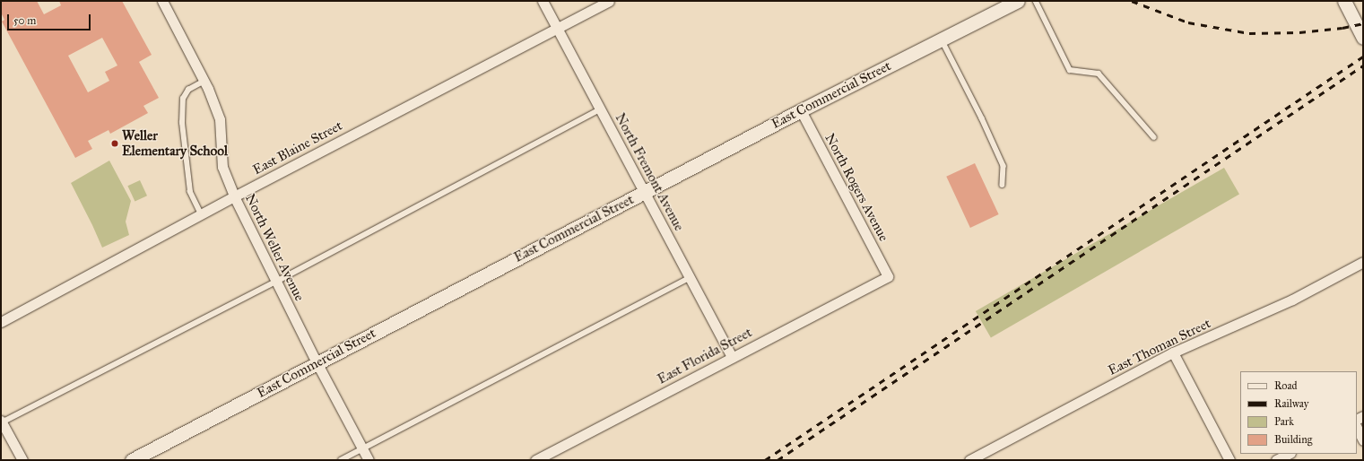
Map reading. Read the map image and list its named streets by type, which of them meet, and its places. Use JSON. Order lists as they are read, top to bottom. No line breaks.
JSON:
{"streets":{"street":["East Commercial Street","East Blaine Street","North Fremont Avenue","North Rogers Avenue","North Weller Avenue","East Thoman Street","East Florida Street"]},"crossings":[["East Commercial Street","North Fremont Avenue"],["East Commercial Street","North Rogers Avenue"],["East Commercial Street","North Weller Avenue"],["East Blaine Street","North Fremont Avenue"],["East Blaine Street","North Weller Avenue"],["North Fremont Avenue","East Florida Street"],["North Rogers Avenue","East Florida Street"]],"places":["Weller Elementary School"],"legend":["Road","Railway","Park","Building"],"scale_bar":"50 m"}
